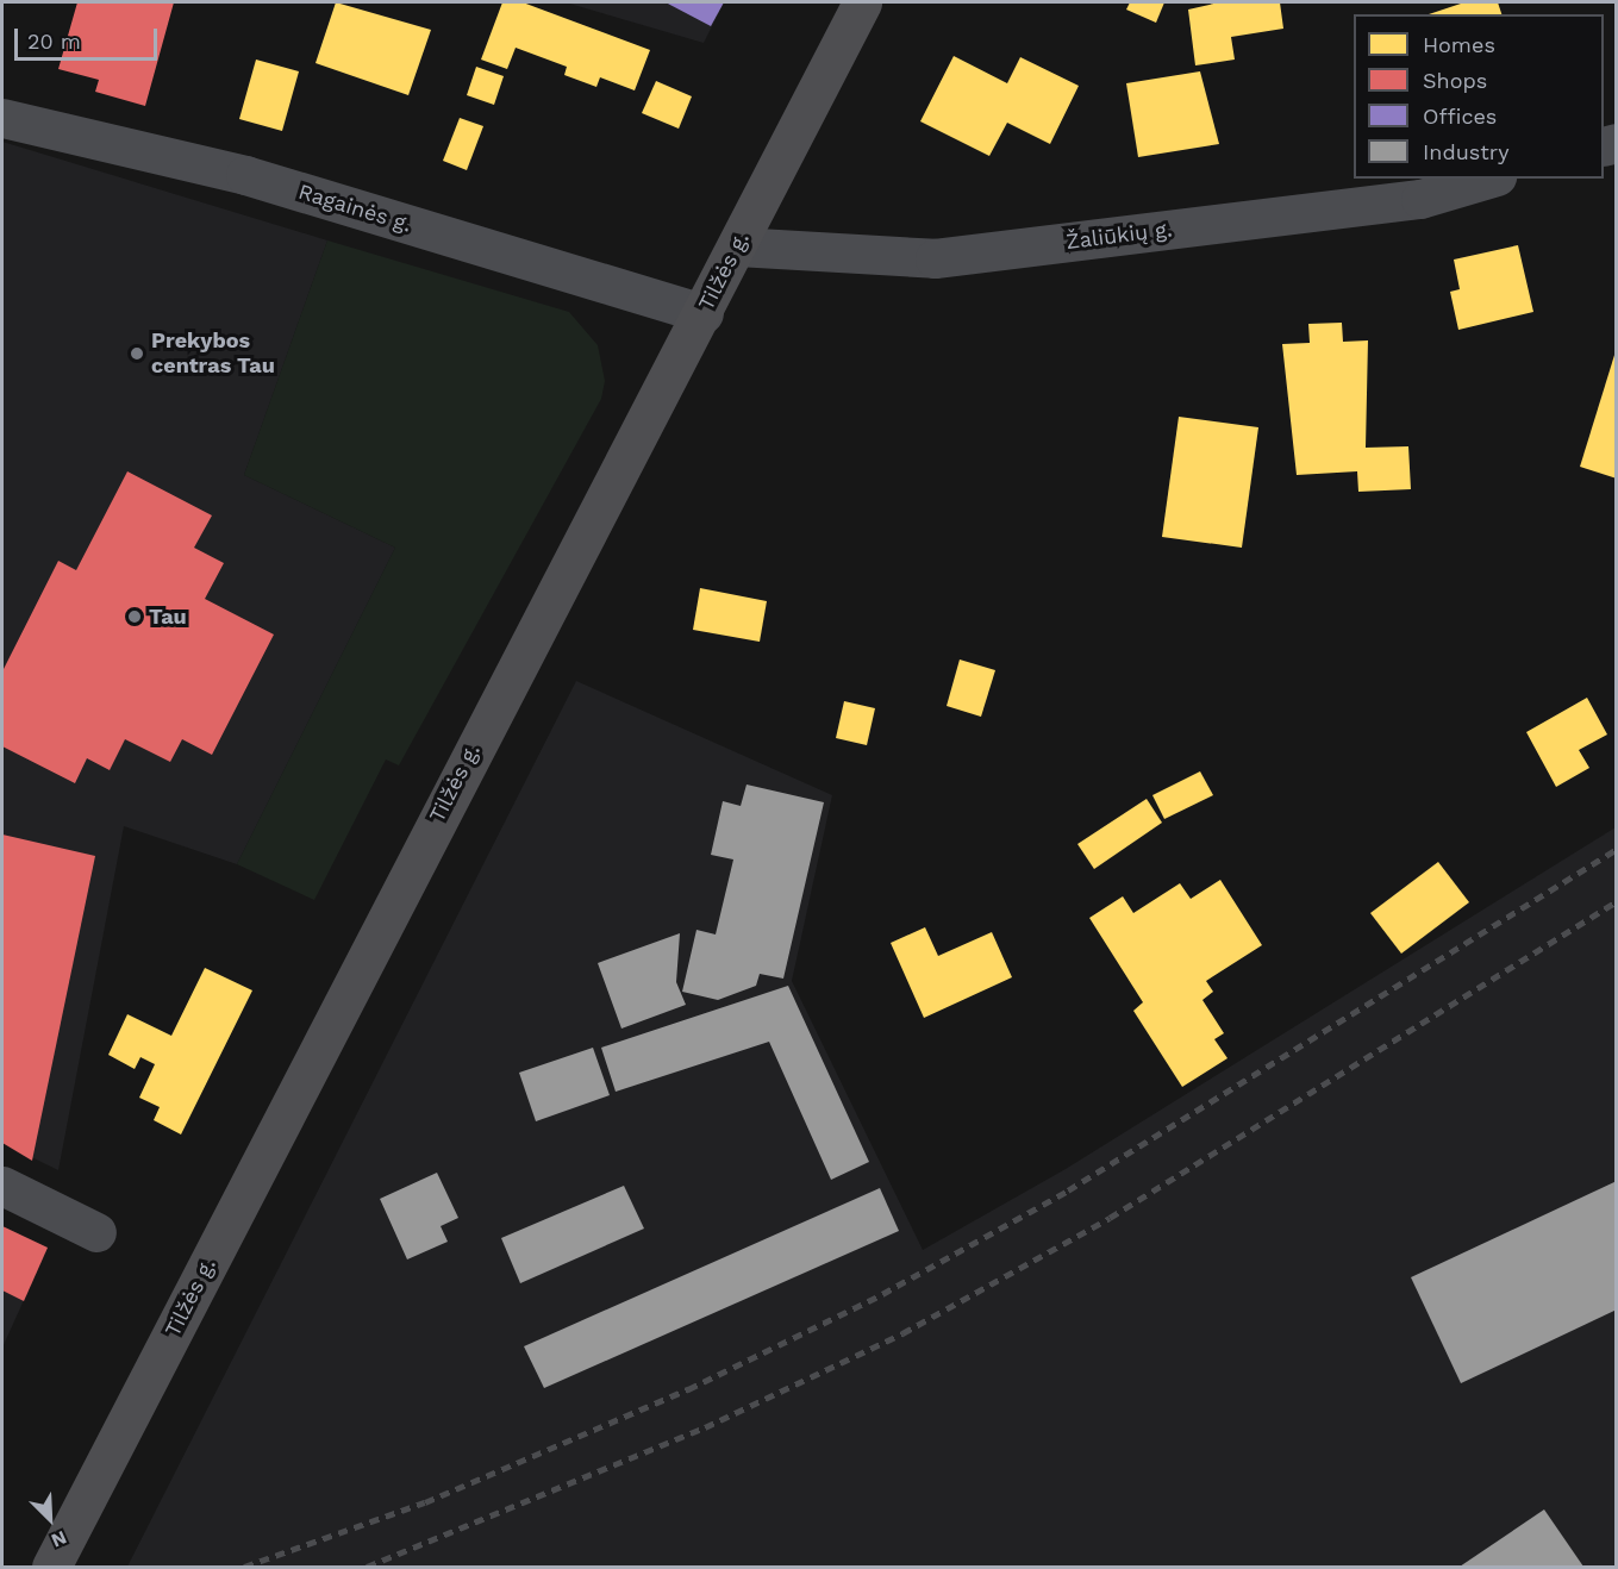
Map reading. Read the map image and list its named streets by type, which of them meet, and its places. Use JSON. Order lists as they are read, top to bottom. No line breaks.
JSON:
{"streets":{"highway":["Tilžės g."],"street":["Ragainės g.","Žaliūkių g."]},"crossings":[["Ragainės g.","Tilžės g."],["Žaliūkių g.","Tilžės g."]],"places":["Prekybos centras Tau","Tau"],"legend":["Homes","Shops","Offices","Industry"],"scale_bar":"20 m","north":"bottom right"}
